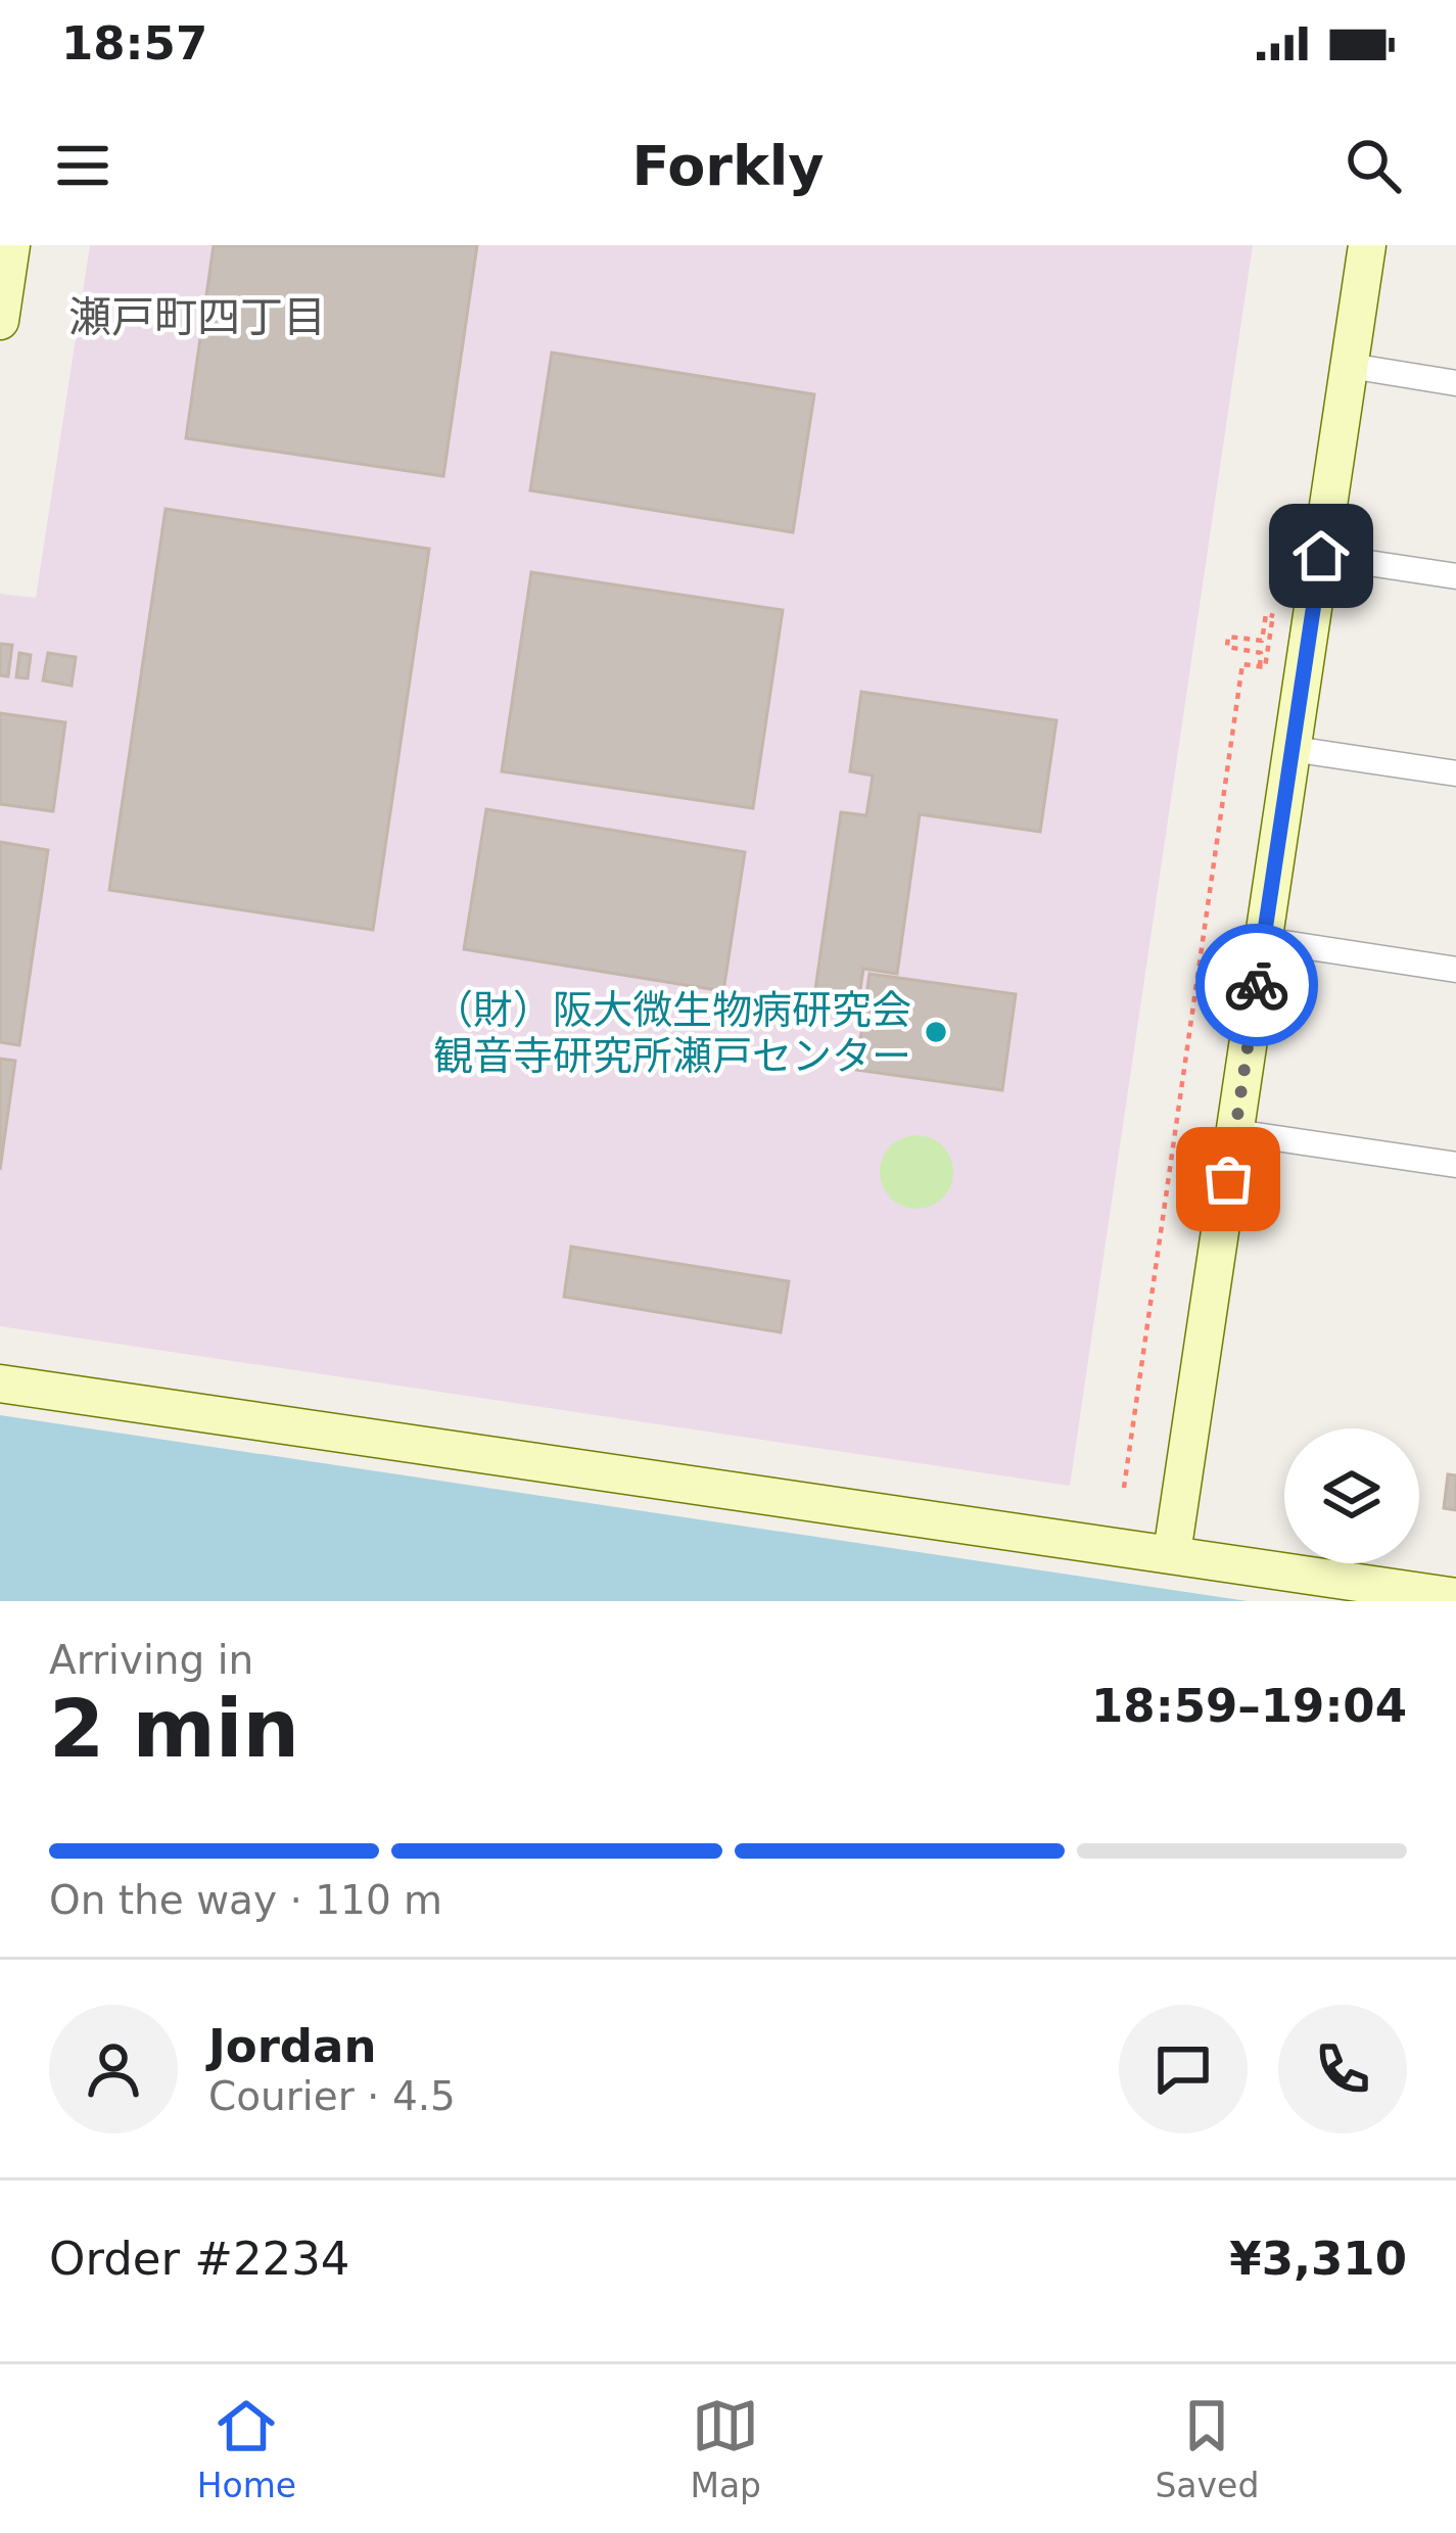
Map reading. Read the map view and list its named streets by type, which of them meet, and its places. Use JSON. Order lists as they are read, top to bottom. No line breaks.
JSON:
{"districts":["瀬戸町四丁目"],"places":["（財）阪大微生物病研究会 観音寺研究所瀬戸センター"],"page":{"status":"18:57","header":"Forkly","heading":["2 min","Arriving in","18:59–19:04"],"panel":["Jordan","Courier · 4.5","Order #2234","¥3,310"],"bar":"On the way · 110 m","tabs":["Home","Map","Saved"]}}
